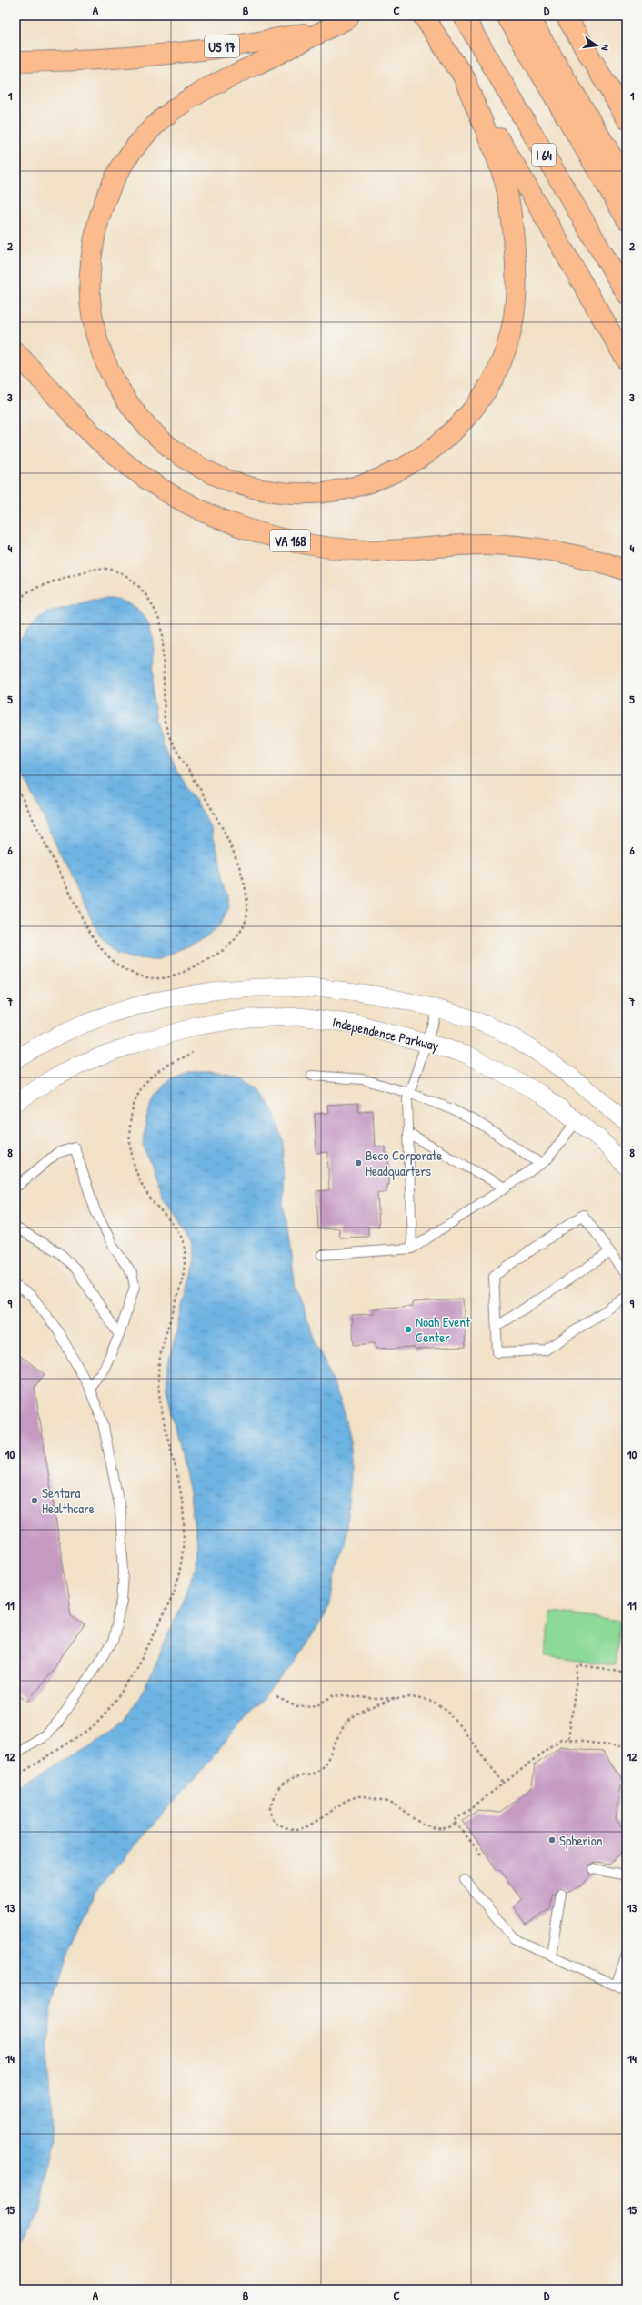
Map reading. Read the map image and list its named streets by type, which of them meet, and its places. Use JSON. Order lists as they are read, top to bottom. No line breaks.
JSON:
{"streets":{"highway":["US 17","I 64","VA 168"],"street":["Independence Parkway"]},"places":["Beco Corporate Headquarters","Noah Event Center","Sentara Healthcare","Spherion"],"north":"right","grid":{"columns":["A","B","C","D"],"rows":["1","2","3","4","5","6","7","8","9","10","11","12","13","14","15"]}}
